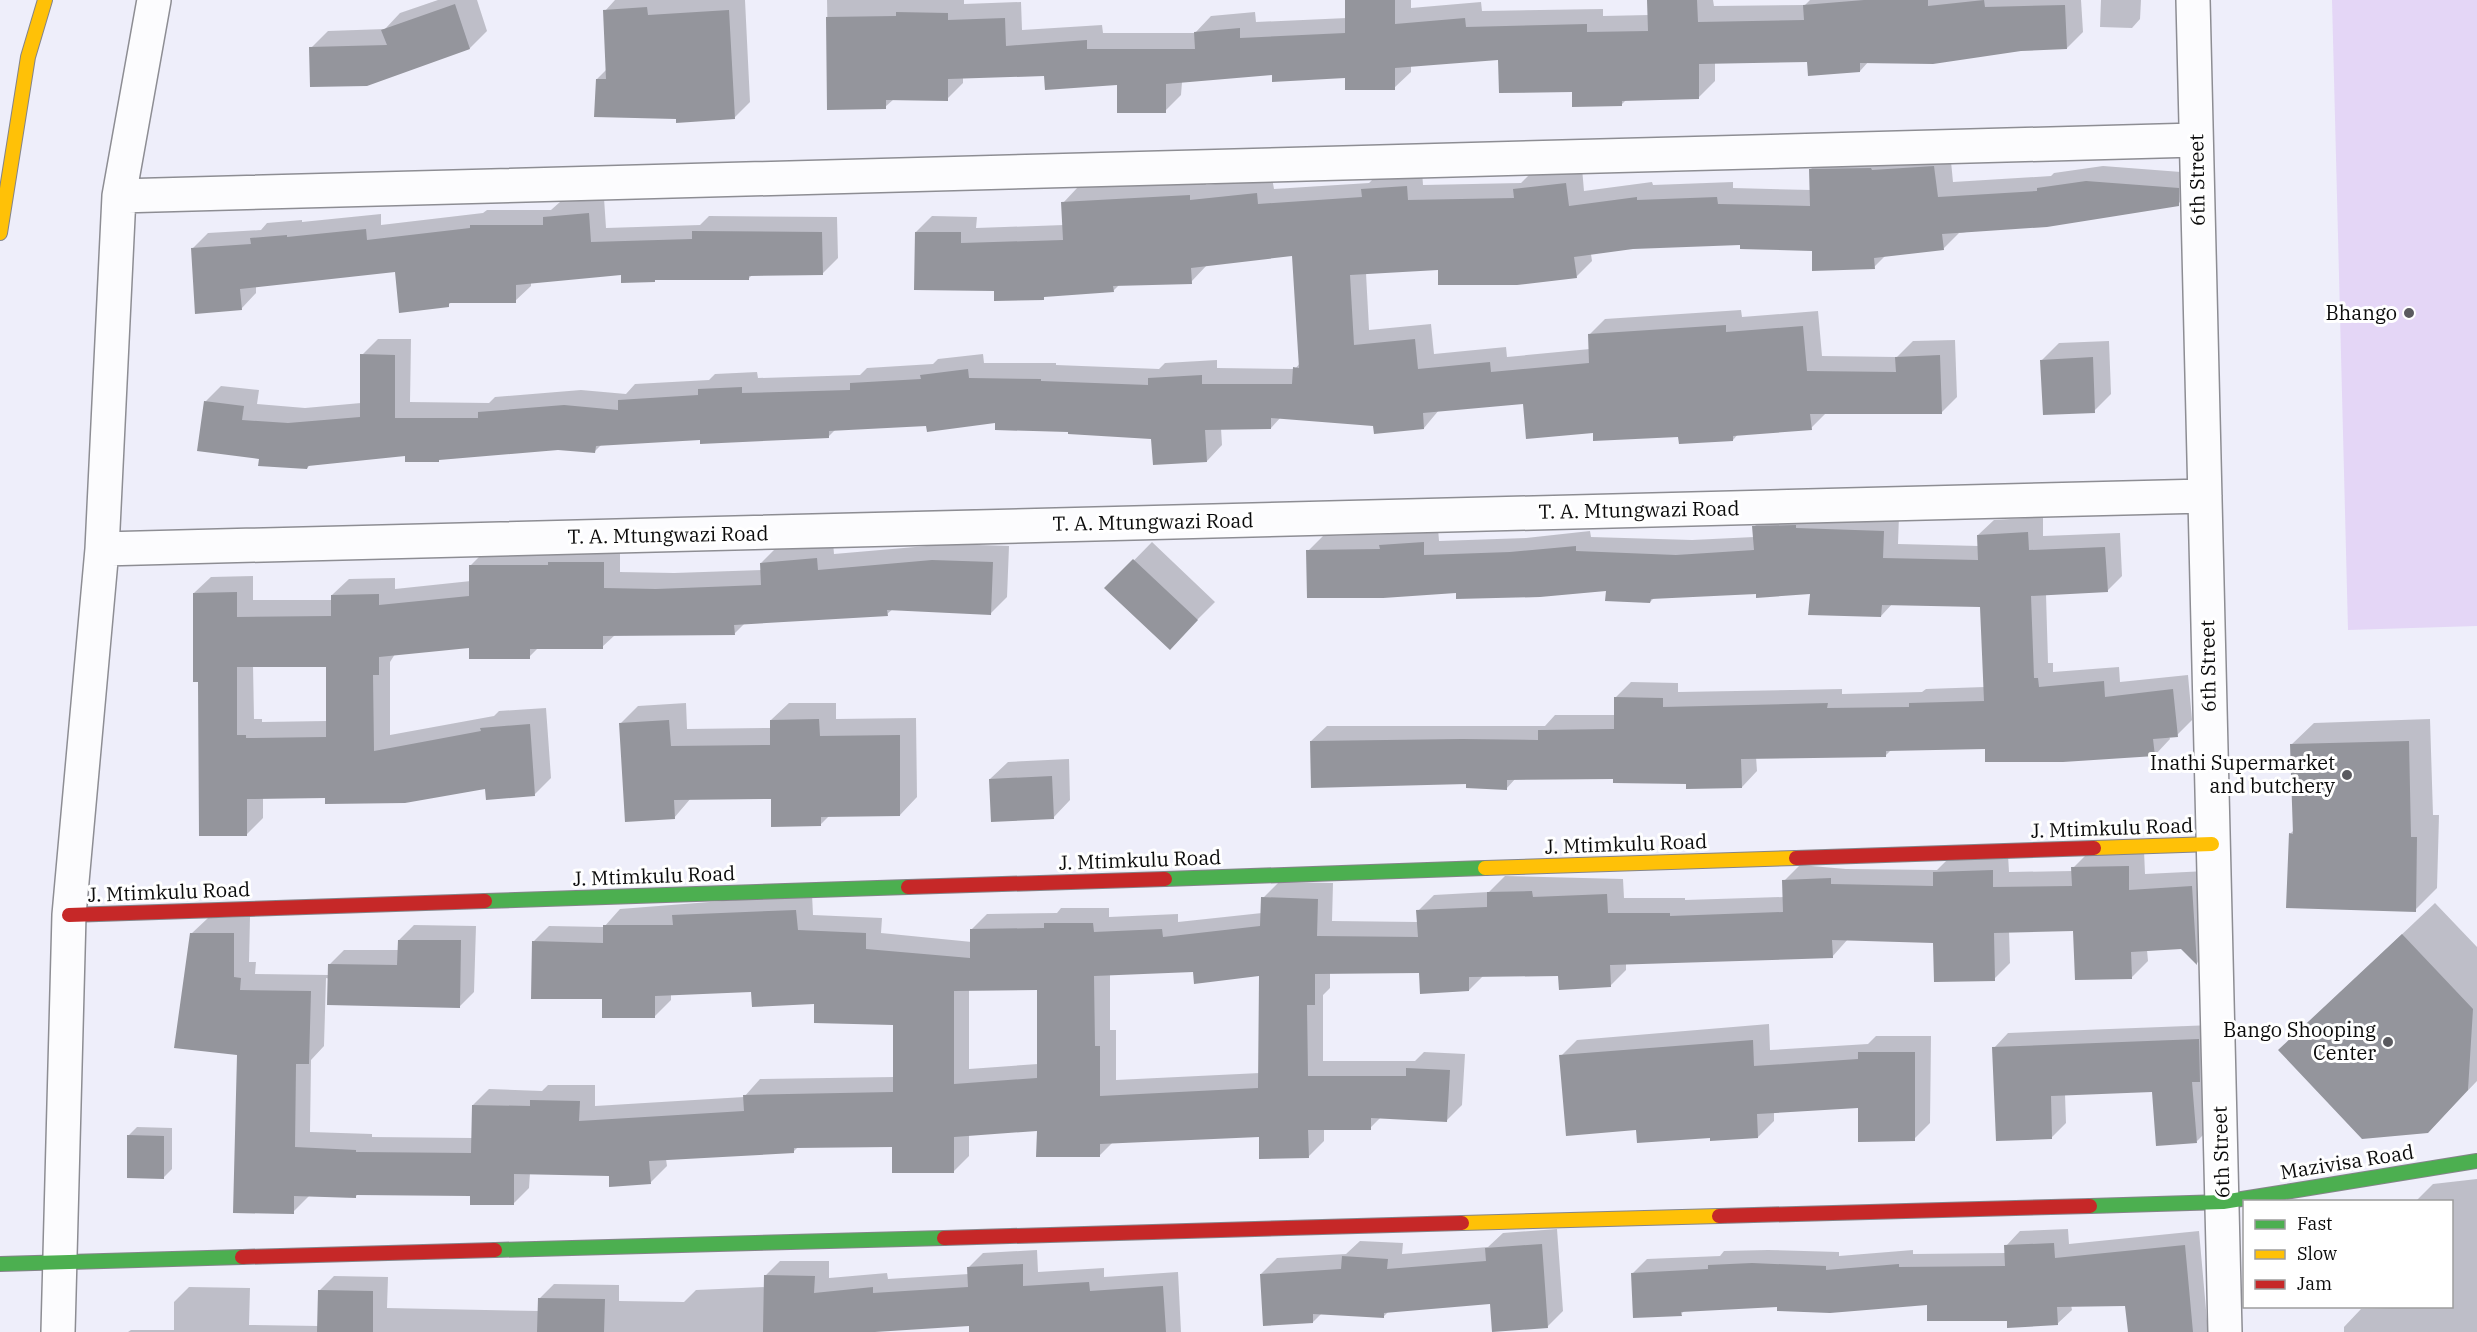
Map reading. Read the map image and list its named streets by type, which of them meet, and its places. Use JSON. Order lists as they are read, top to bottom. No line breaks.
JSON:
{"streets":{"street":["6th Street","T. A. Mtungwazi Road","J. Mtimkulu Road","Mazivisa Road"]},"crossings":[["6th Street","T. A. Mtungwazi Road"],["6th Street","J. Mtimkulu Road"],["6th Street","Mazivisa Road"]],"places":["Bhango","Inathi Supermarket and butchery","Bango Shooping Center"],"legend":["Fast","Slow","Jam"]}
